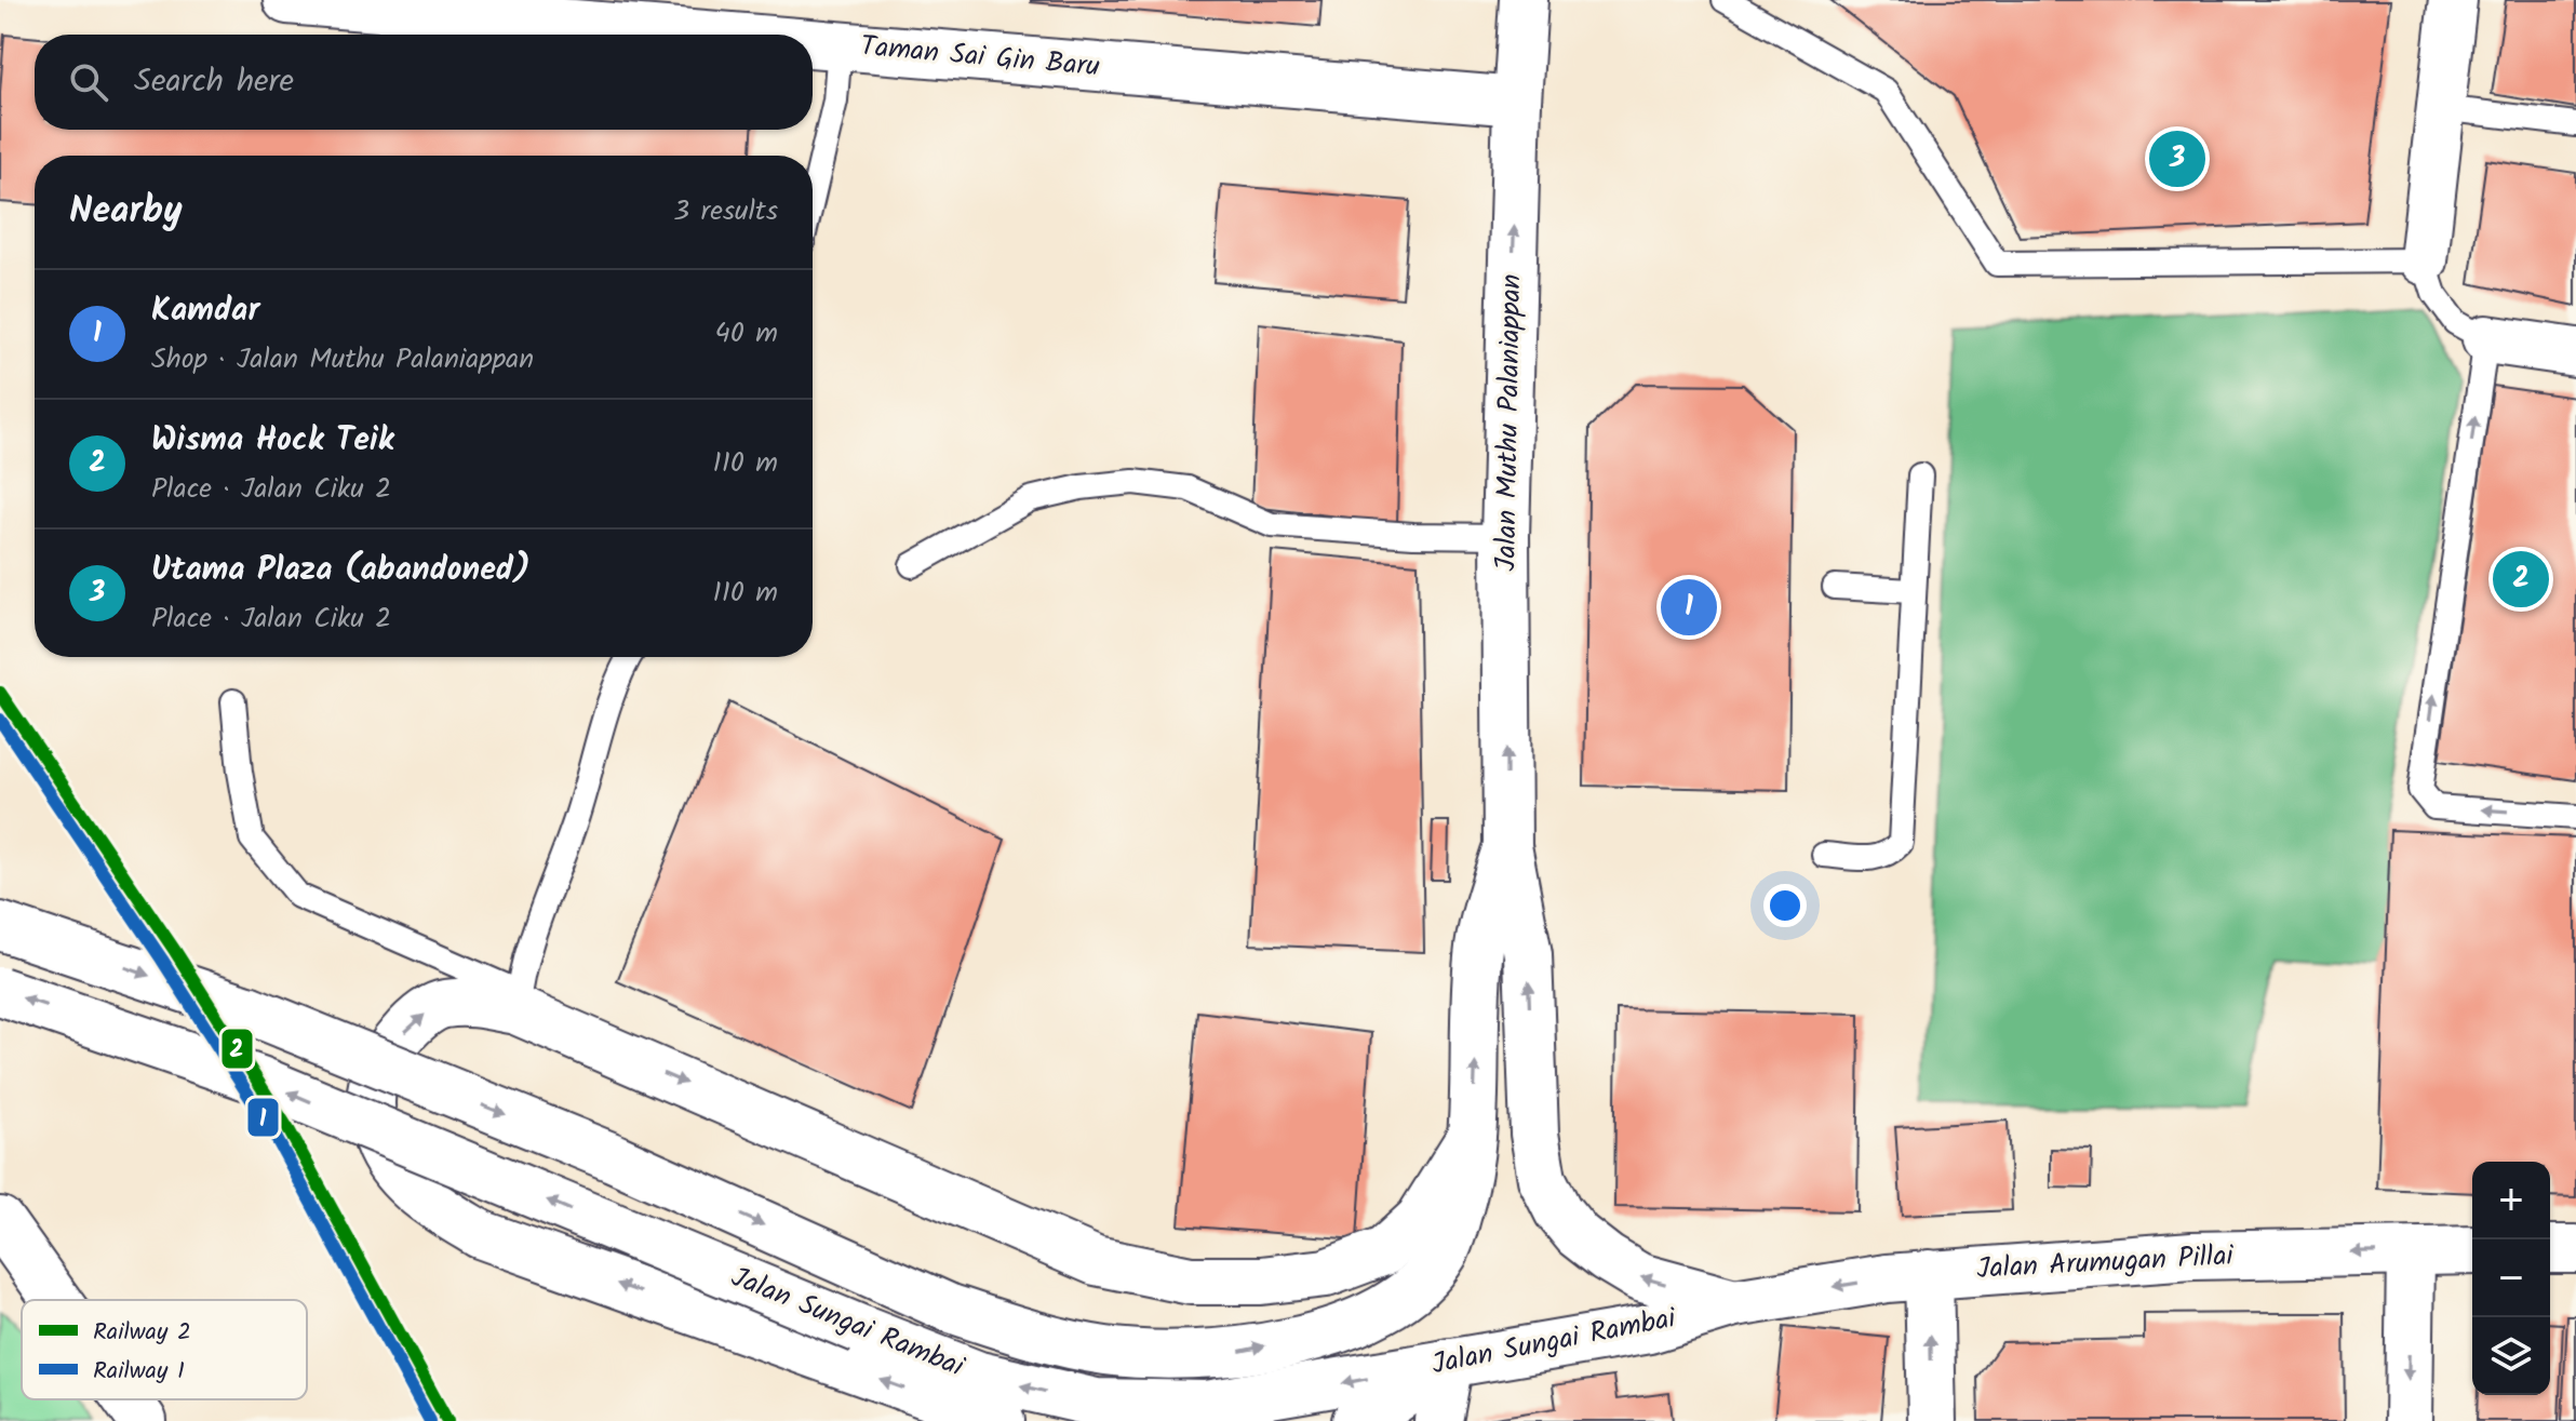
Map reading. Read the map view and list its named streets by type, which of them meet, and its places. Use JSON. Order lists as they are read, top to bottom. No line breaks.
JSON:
{"streets":{"main road":["Taman Sai Gin Baru","Jalan Muthu Palaniappan","Jalan Arumugan Pillai","Jalan Sungai Rambai"]},"crossings":[["Taman Sai Gin Baru","Jalan Muthu Palaniappan"],["Jalan Muthu Palaniappan","Jalan Arumugan Pillai"],["Jalan Muthu Palaniappan","Jalan Sungai Rambai"],["Jalan Arumugan Pillai","Jalan Sungai Rambai"]],"one_way":["Jalan Muthu Palaniappan","Jalan Arumugan Pillai"],"lines":["rail line 2","rail line 1"],"legend":["Railway 2","Railway 1"],"page":{"search":"Search here","pins":["3","2","1"],"heading":["Nearby","3 results"],"list":[{"mark":"1","name":"Kamdar","note":"Shop · Jalan Muthu Palaniappan","value":"40 m"},{"mark":"2","name":"Wisma Hock Teik","note":"Place · Jalan Ciku 2","value":"110 m"},{"mark":"3","name":"Utama Plaza (abandoned)","note":"Place · Jalan Ciku 2","value":"110 m"}],"map_buttons":["+","−"]}}
